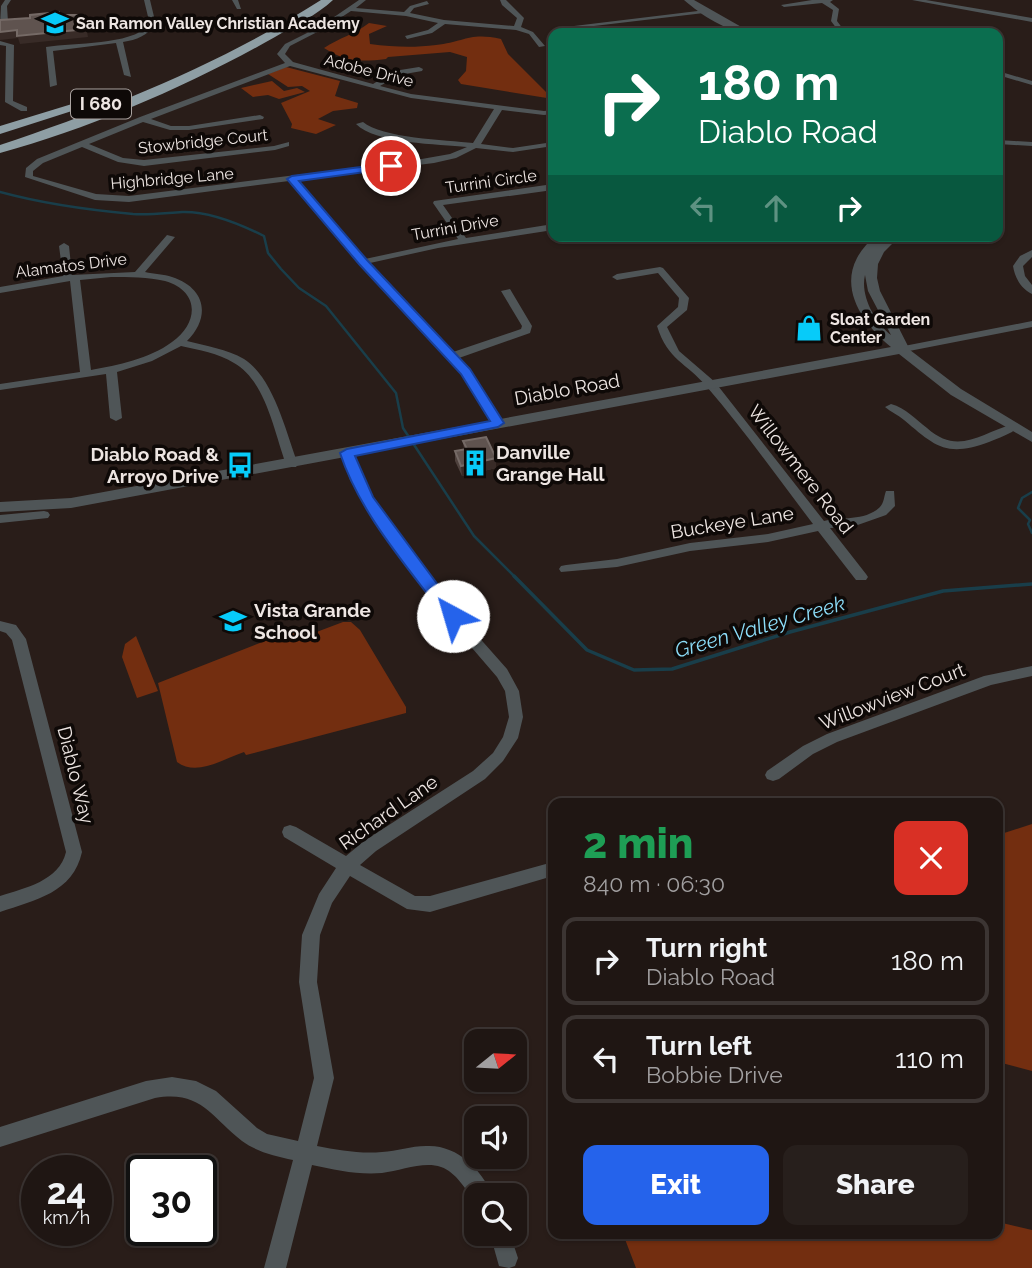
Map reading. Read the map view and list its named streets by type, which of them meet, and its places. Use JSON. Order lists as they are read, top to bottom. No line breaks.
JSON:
{"streets":{"highway":["I 680"],"street":["Adobe Drive","Stowbridge Court","Highbridge Lane","Turrini Circle","Turrini Drive","Alamatos Drive","Diablo Road","Willowmere Road","Buckeye Lane","Willowview Court","Diablo Way","Richard Lane"]},"crossings":[["Adobe Drive","Highbridge Lane"],["Stowbridge Court","Highbridge Lane"],["Turrini Circle","Turrini Drive"],["Diablo Road","Willowmere Road"],["Diablo Road","Richard Lane"],["Willowmere Road","Buckeye Lane"]],"water":["Green Valley Creek"],"places":{"school or university":["San Ramon Valley Christian Academy","Vista Grande School"],"shop":["Sloat Garden Center"],"building":["Danville Grange Hall"],"bus stop":["Diablo Road & Arroyo Drive"]},"north":"right","page":{"turn":["180 m","Diablo Road"],"heading":["2 min","840 m · 06:30"],"list":[{"name":"Turn right","note":"Diablo Road","value":"180 m"},{"name":"Turn left","note":"Bobbie Drive","value":"110 m"}],"buttons":["Exit","Share"],"speed":"24 km/h","limit":"30"}}
